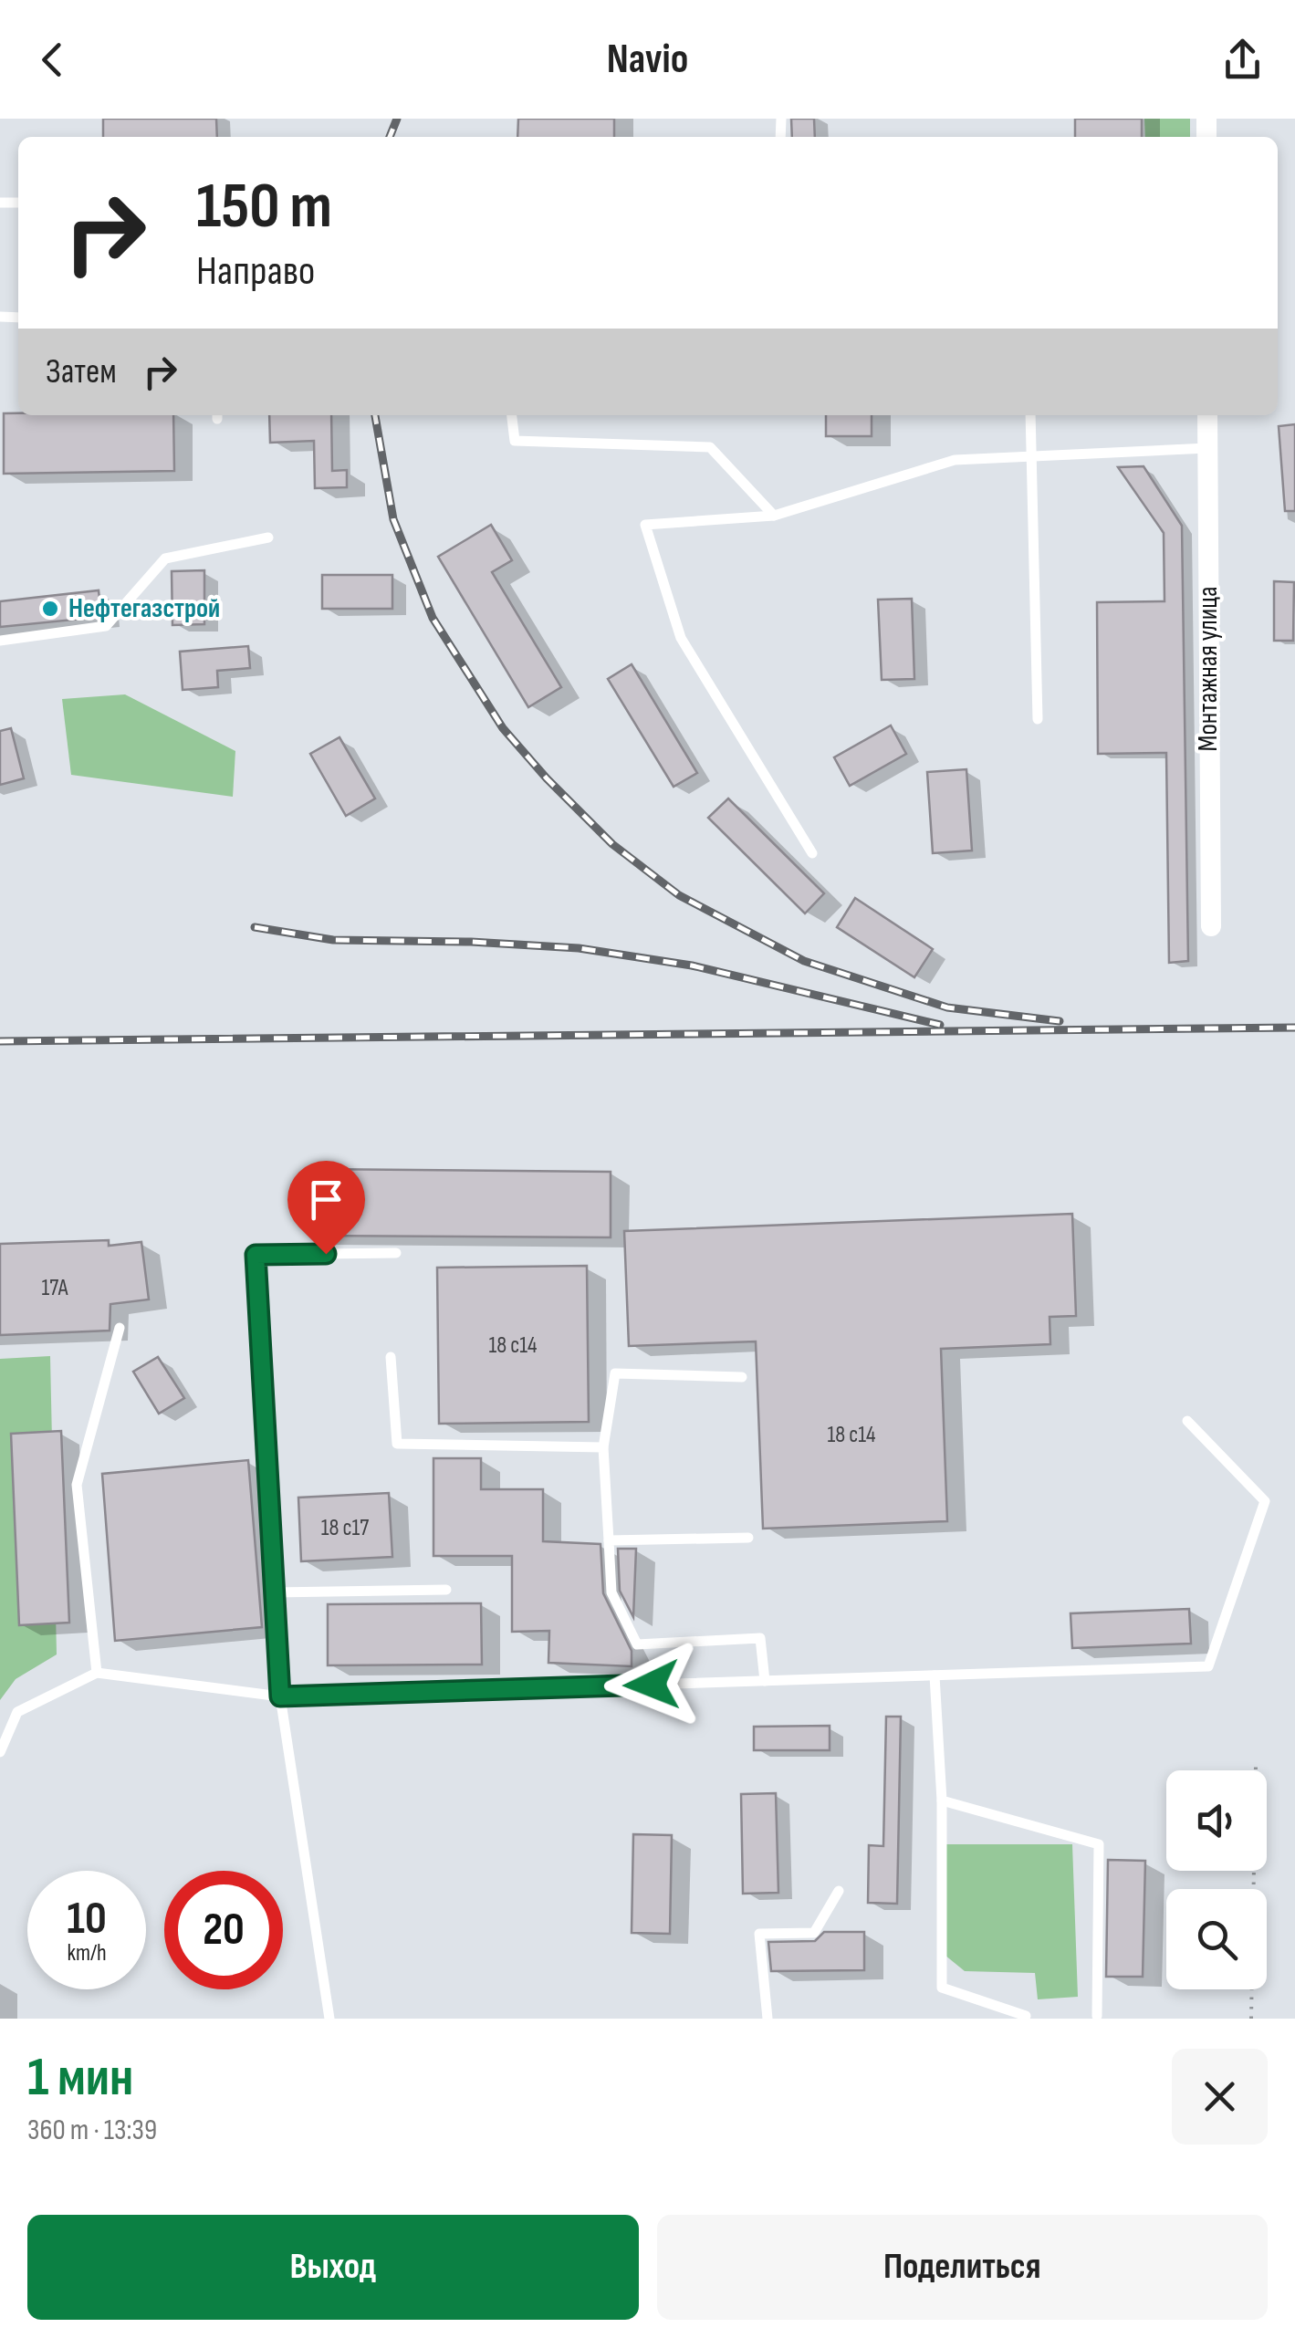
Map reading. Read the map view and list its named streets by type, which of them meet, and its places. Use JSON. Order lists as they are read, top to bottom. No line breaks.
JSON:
{"streets":{"street":["Монтажная улица"]},"places":["Нефтегазстрой"],"house_numbers":["17А","18 с14","18 с14","18 с17"],"page":{"header":"Navio","turn":["150 m","Направо"],"then":"Затем","speed":"10 km/h","limit":"20","heading":["1 мин","360 m · 13:39"],"buttons":["Выход","Поделиться"]}}
